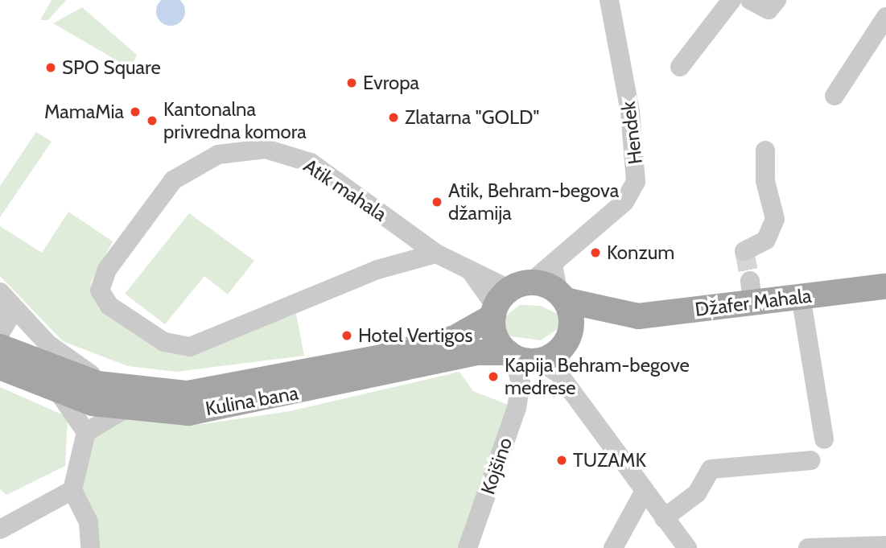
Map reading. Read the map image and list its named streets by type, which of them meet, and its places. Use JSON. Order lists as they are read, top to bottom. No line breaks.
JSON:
{"streets":{"main road":["Džafer Mahala","Kulina bana"],"street":["Hendek","Atik mahala","Kojšino"]},"crossings":[["Hendek","Atik mahala"],["Hendek","Džafer Mahala"],["Hendek","Kulina bana"],["Hendek","Kojšino"],["Atik mahala","Džafer Mahala"],["Atik mahala","Kulina bana"],["Atik mahala","Kojšino"],["Džafer Mahala","Kulina bana"],["Džafer Mahala","Kojšino"],["Kulina bana","Kojšino"]],"places":["SPO Square","Evropa","MamaMia","Zlatarna \"GOLD\"","Kantonalna privredna komora","Atik, Behram-begova džamija","Konzum","Hotel Vertigos","Kapija Behram-begove medrese","TUZAMK"]}
